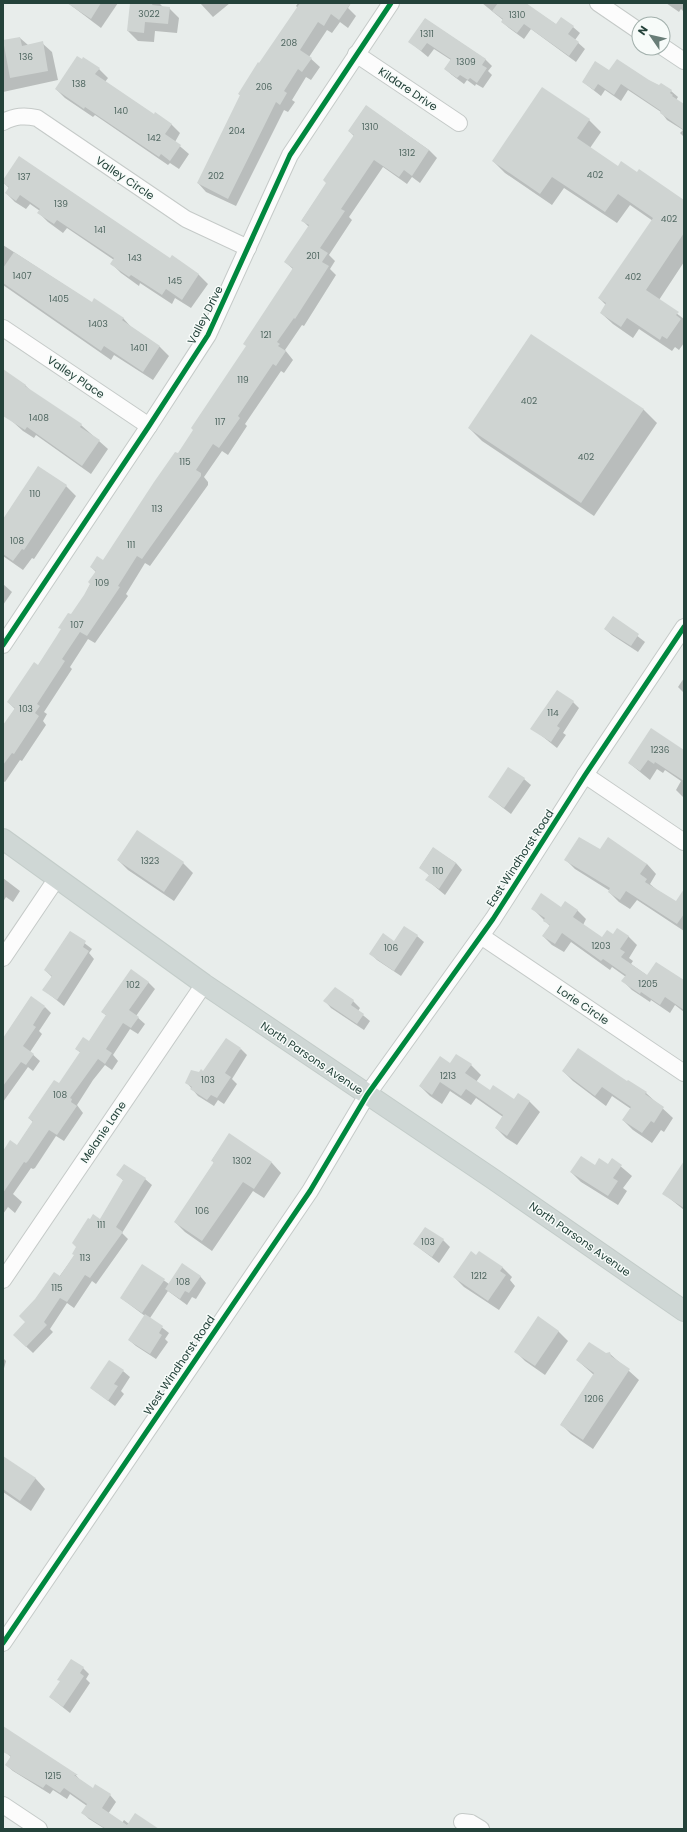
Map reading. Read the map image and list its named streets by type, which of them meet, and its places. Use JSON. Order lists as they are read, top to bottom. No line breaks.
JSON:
{"streets":{"main road":["North Parsons Avenue"],"street":["Kildare Drive","Valley Circle","Valley Drive","Valley Place","East Windhorst Road","Lorie Circle","Melanie Lane","West Windhorst Road"]},"crossings":[["Kildare Drive","Valley Drive"],["Valley Circle","Valley Drive"],["Valley Drive","Valley Place"],["East Windhorst Road","Lorie Circle"],["East Windhorst Road","North Parsons Avenue"],["East Windhorst Road","West Windhorst Road"],["North Parsons Avenue","Melanie Lane"],["North Parsons Avenue","West Windhorst Road"]],"house_numbers":["3022","1310","1311","208","136","1309","138","206","140","1310","204","142","1312","402","202","137","139","402","141","201","143","1407","402","145","1405","1403","121","1401","119","402","1408","117","402","115","110","113","108","111","109","107","103","114","1236","1323","110","1203","106","1205","102","1213","103","108","1302","106","111","103","113","1212","108","115","1206","1215"],"north":"top left"}
